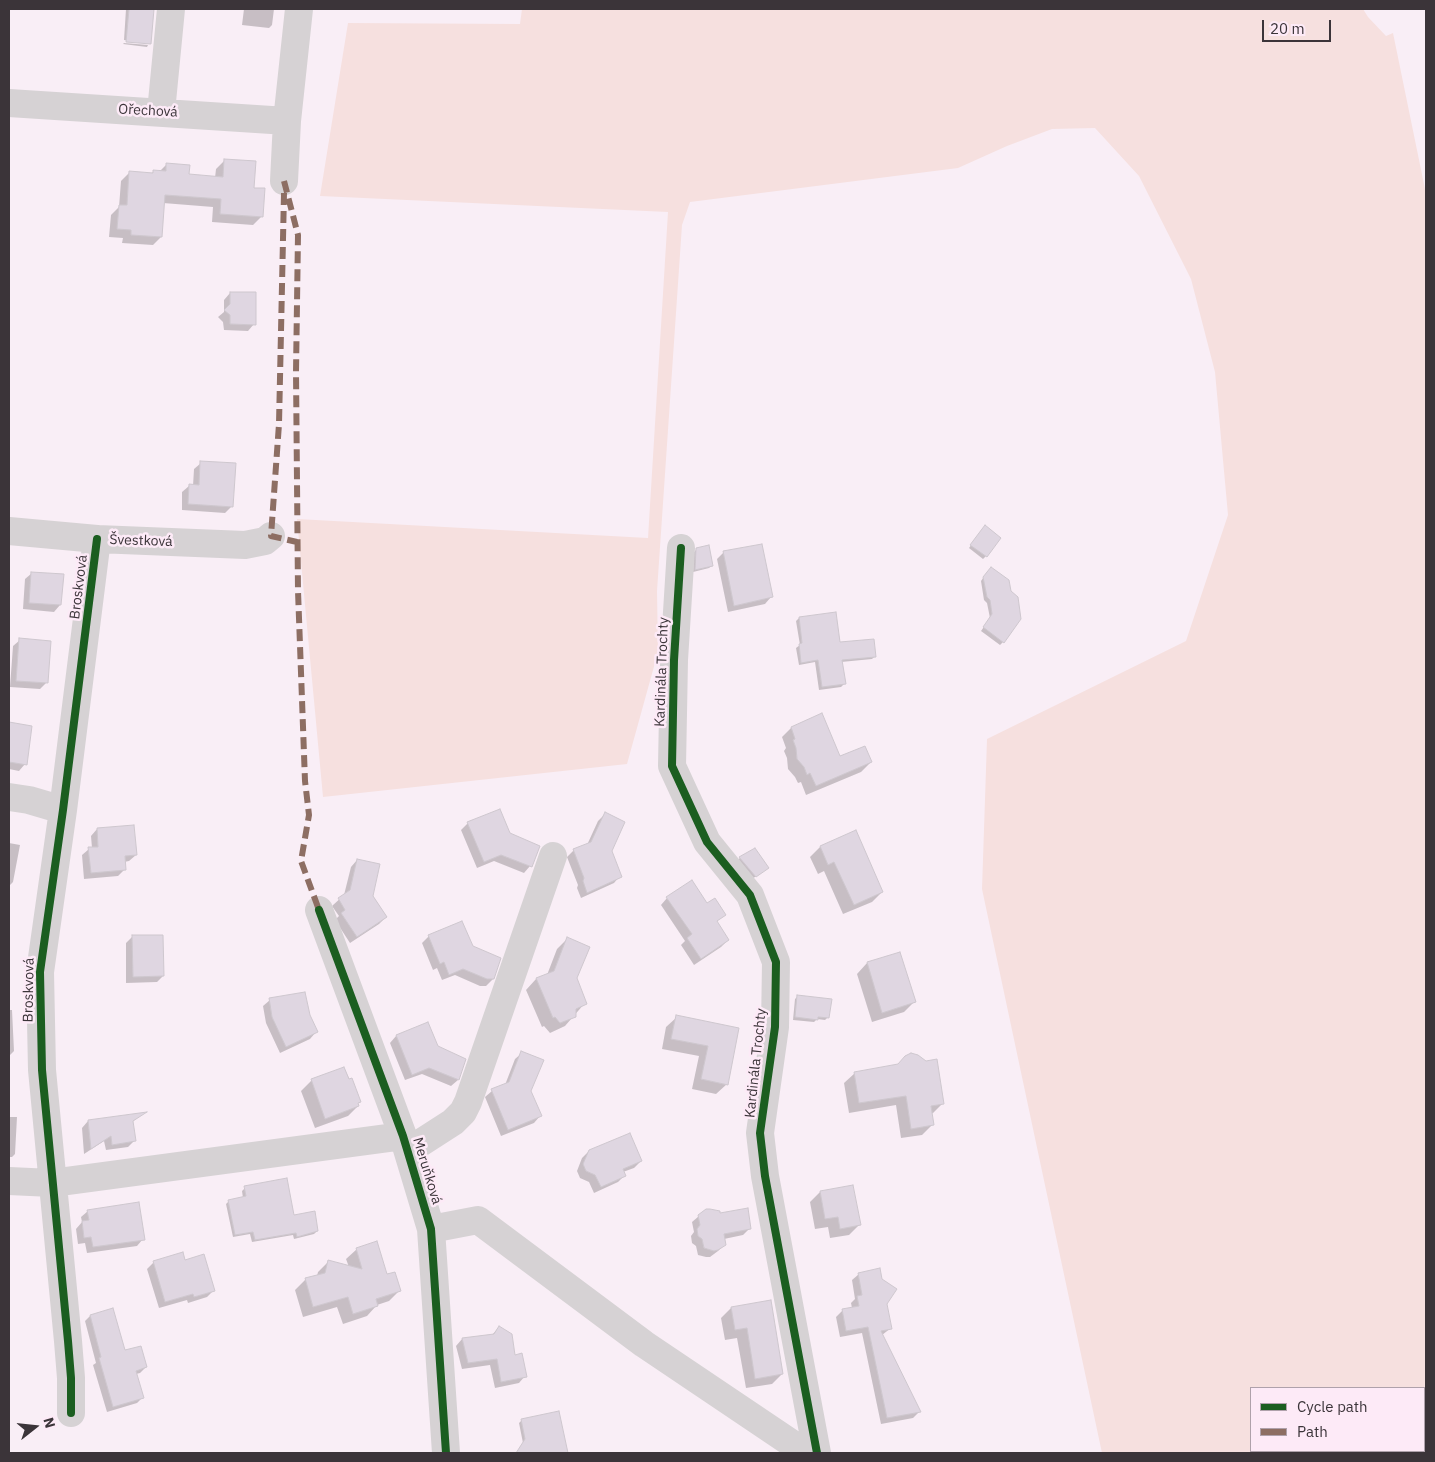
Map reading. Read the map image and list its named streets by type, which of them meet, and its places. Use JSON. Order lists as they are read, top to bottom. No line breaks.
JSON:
{"streets":{"street":["Ořechová","Švestková","Broskvová","Kardinála Trochty","Meruňková"]},"crossings":[["Švestková","Broskvová"]],"legend":["Cycle path","Path"],"scale_bar":"20 m","north":"right"}
